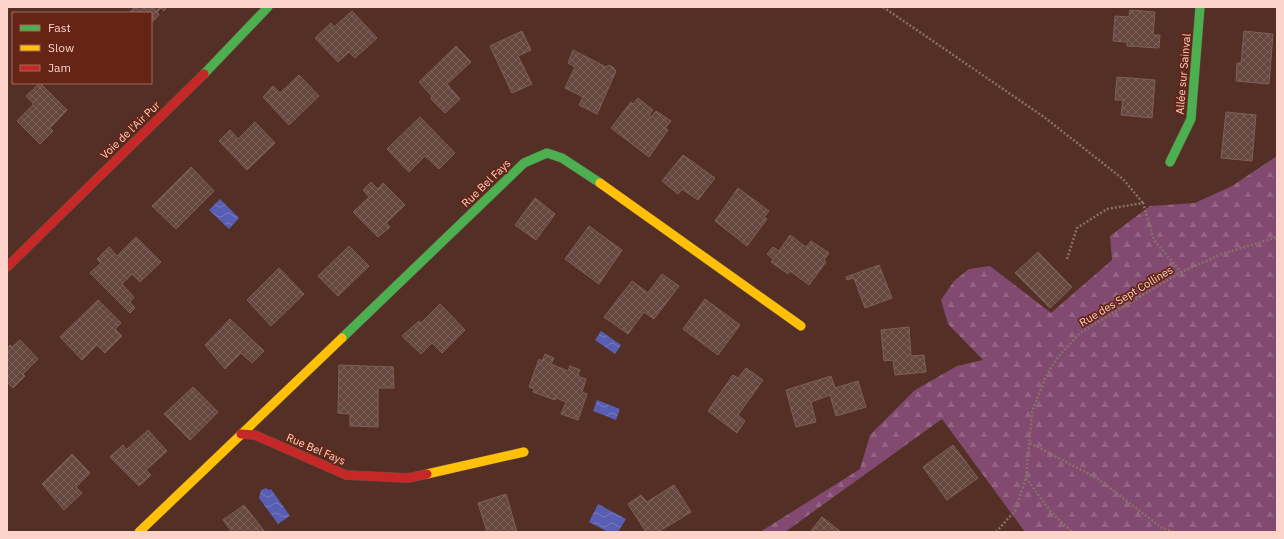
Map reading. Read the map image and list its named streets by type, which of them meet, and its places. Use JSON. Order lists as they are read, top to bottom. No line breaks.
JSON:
{"streets":{"street":["Allée sur Sainval","Voie de l'Air Pur","Rue Bel Fays"],"path":["Rue des Sept Collines"]},"legend":["Fast","Slow","Jam"]}
